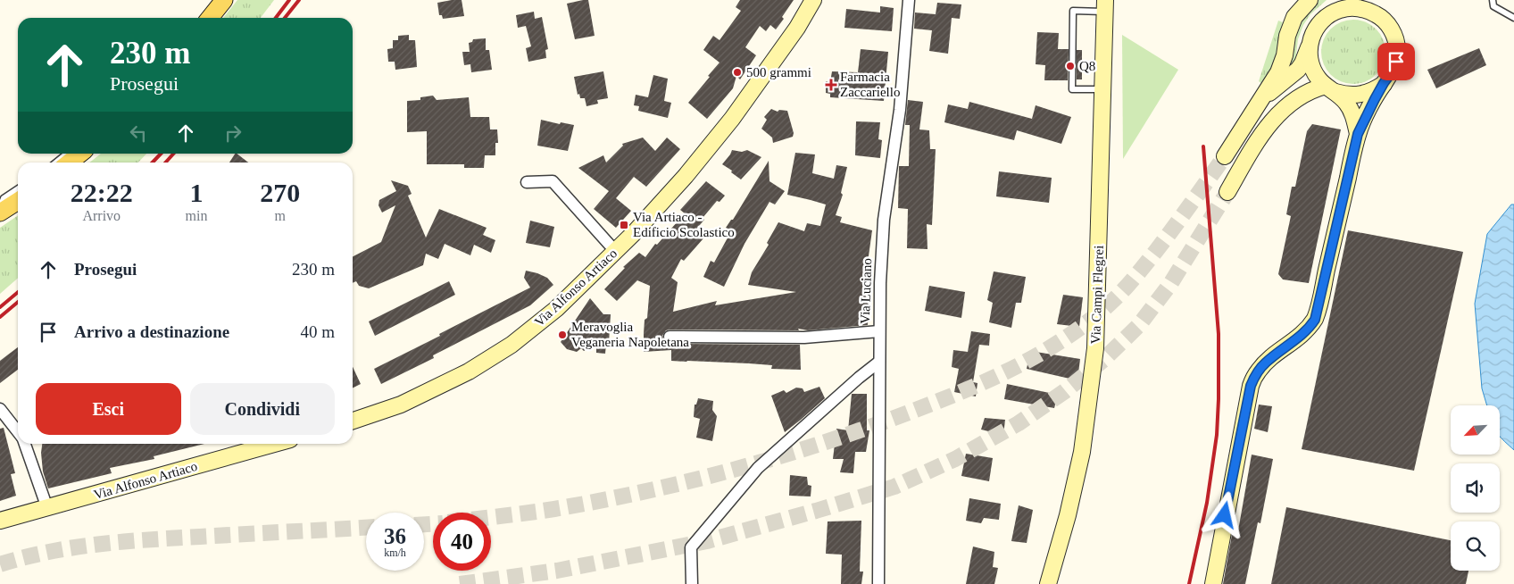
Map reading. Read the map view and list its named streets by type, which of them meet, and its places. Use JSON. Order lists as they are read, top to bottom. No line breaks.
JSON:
{"streets":{"main road":["Via Alfonso Artiaco","Via Campi Flegrei"],"street":["Via Luciano"]},"places":{"other":["Q8","500 grammi","Meravoglia Veganeria Napoletana"],"health":["Farmacia Zaccariello"],"transit":["Via Artiaco - Edificio Scolastico"]},"north":"bottom left","page":{"turn":["230 m","Prosegui"],"eta":["22:22","Arrivo","1","min","270","m"],"list":[{"name":"Prosegui","value":"230 m"},{"name":"Arrivo a destinazione","value":"40 m"}],"buttons":["Esci","Condividi"],"speed":"36 km/h","limit":"40"}}
